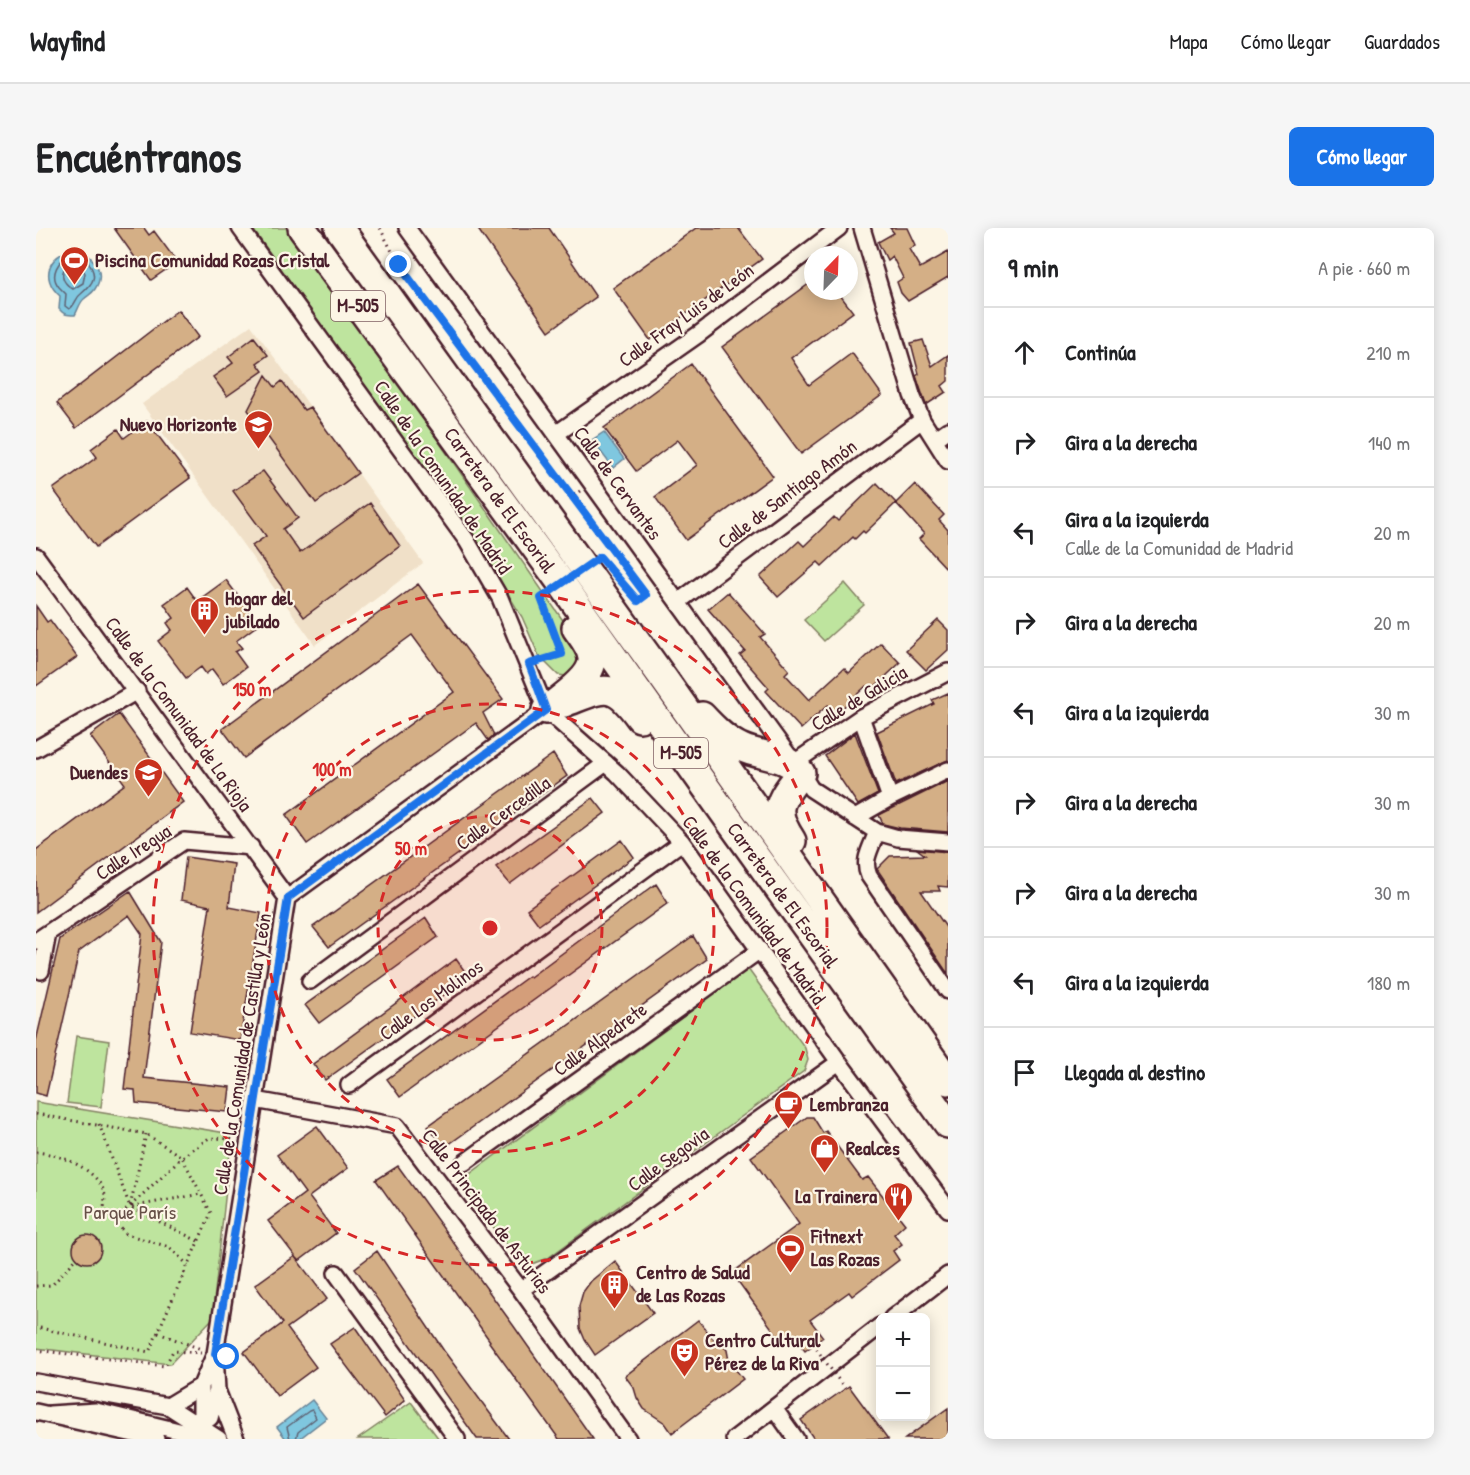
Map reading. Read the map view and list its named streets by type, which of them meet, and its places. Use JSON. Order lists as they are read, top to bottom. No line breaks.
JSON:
{"streets":{"highway":["M-505","Carretera de El Escorial"],"street":["Calle Fray Luis de León","Calle de la Comunidad de Madrid","Calle de Cervantes","Calle de Santiago Amón","Calle de Galicia","Calle de la Comunidad de La Rioja","Calle Cercedilla","Calle Iregua","Calle Los Molinos","Calle Alpedrete","Calle de la Comunidad de Castilla y León","Calle Segovia","Calle Principado de Asturias"]},"crossings":[["M-505","Calle de la Comunidad de Madrid"],["M-505","Calle de Cervantes"],["M-505","Carretera de El Escorial"],["M-505","Calle de Galicia"],["M-505","Calle de la Comunidad de Castilla y León"],["Calle Fray Luis de León","Calle de Cervantes"],["Calle de la Comunidad de Madrid","Calle Cercedilla"],["Calle de la Comunidad de Madrid","Calle Los Molinos"],["Calle de la Comunidad de Madrid","Calle Alpedrete"],["Calle de la Comunidad de Madrid","Calle de la Comunidad de Castilla y León"],["Calle de la Comunidad de Madrid","Calle Segovia"],["Calle de Cervantes","Calle de Santiago Amón"],["Calle de Cervantes","Calle de Galicia"],["Calle de la Comunidad de La Rioja","Calle Iregua"],["Calle de la Comunidad de La Rioja","Calle de la Comunidad de Castilla y León"],["Calle de la Comunidad de Castilla y León","Calle Principado de Asturias"],["Calle Segovia","Calle Principado de Asturias"]],"parks":["Parque París"],"places":{"sports":["Piscina Comunidad Rozas Cristal","Fitnext Las Rozas"],"school or university":["Nuevo Horizonte","Duendes"],"building":["Hogar del jubilado","Centro de Salud de Las Rozas"],"cafe":["Lembranza"],"shop":["Realces"],"restaurant":["La Trainera"],"theatre":["Centro Cultural Pérez de la Riva"]},"north":"top right","page":{"header":"Wayfind","nav":["Mapa","Cómo llegar","Guardados"],"buttons":"Cómo llegar","title":"Encuéntranos","heading":["9 min","A pie · 660 m"],"list":[["Continúa","210 m"],["Gira a la derecha","140 m"],["Gira a la izquierda","Calle de la Comunidad de Madrid","20 m"],["Gira a la derecha","20 m"],["Gira a la izquierda","30 m"],["Gira a la derecha","30 m"],["Gira a la derecha","30 m"],["Gira a la izquierda","180 m"],"Llegada al destino"],"map_buttons":["+","−"]},"rings":["150 m","100 m","50 m"]}
